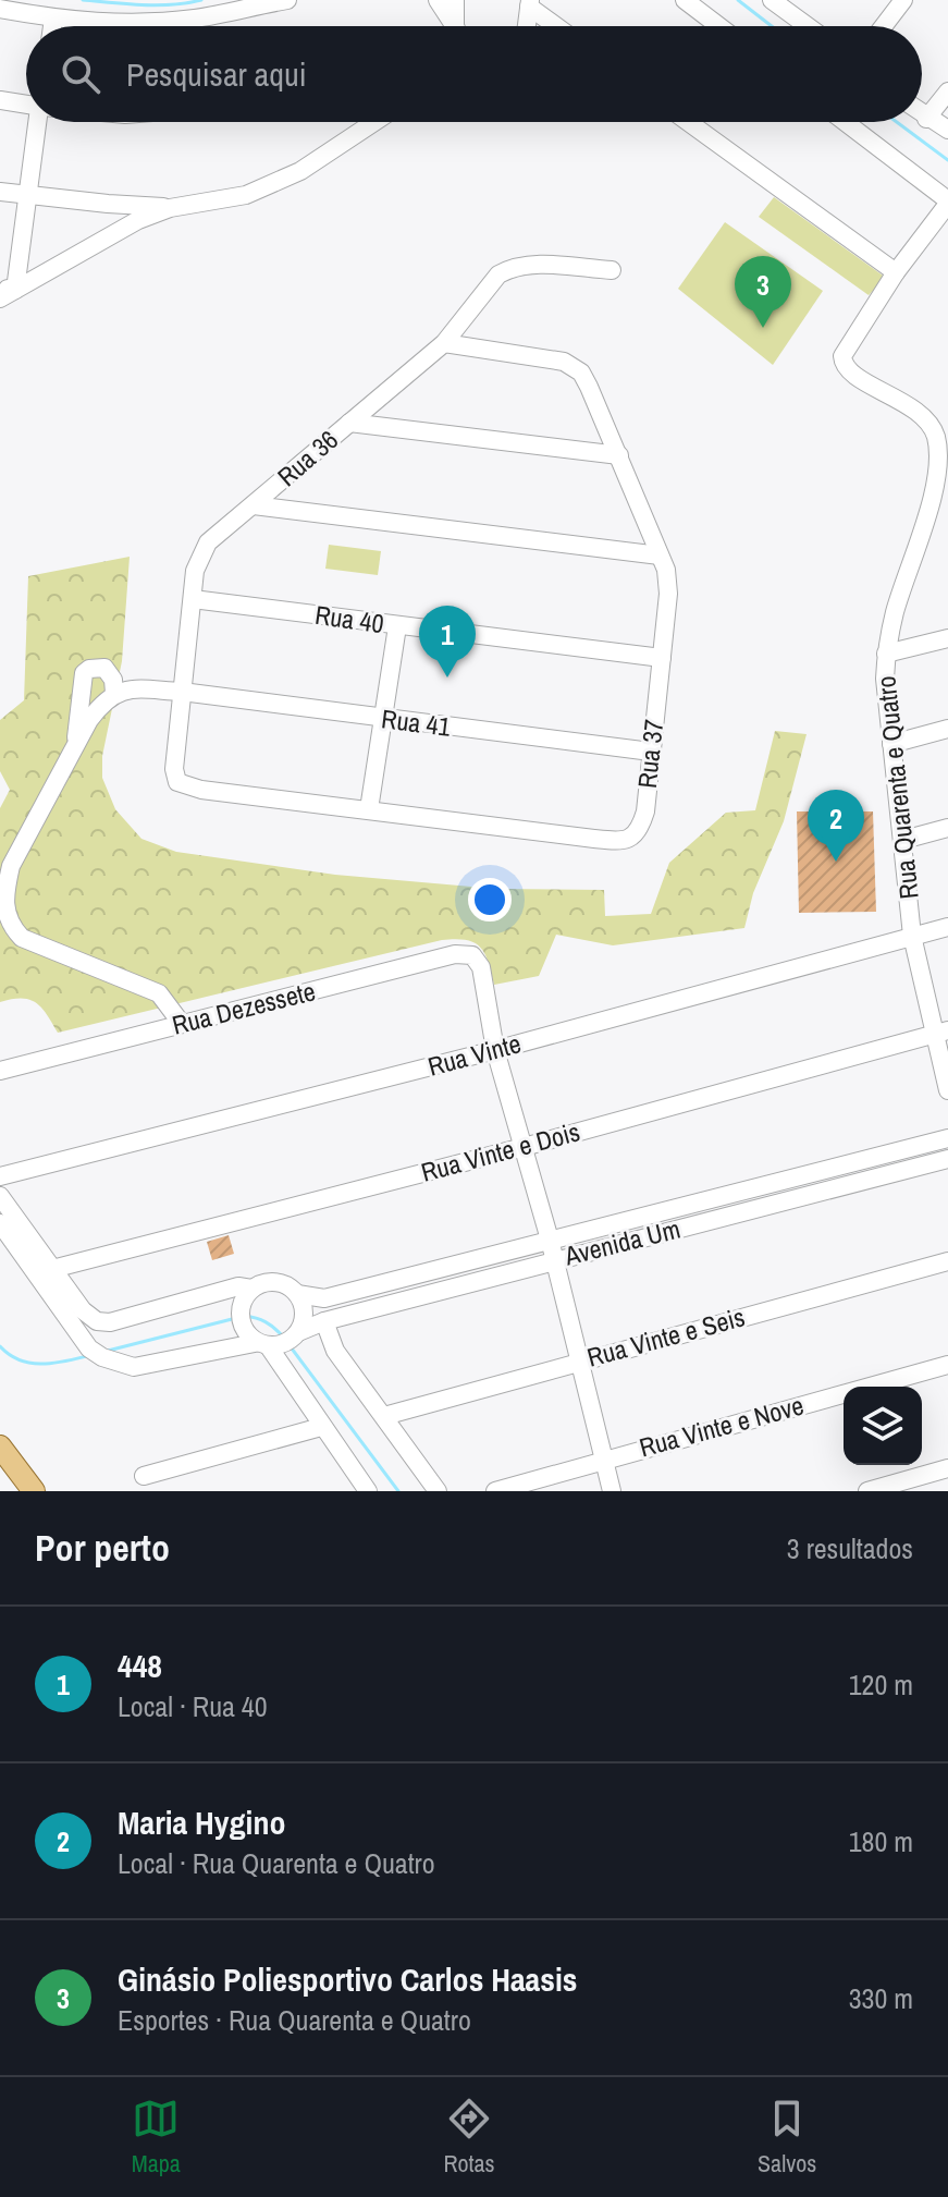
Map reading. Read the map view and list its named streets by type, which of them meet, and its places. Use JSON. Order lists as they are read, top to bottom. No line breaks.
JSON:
{"streets":{"street":["Rua 36","Rua 40","Rua 41","Rua 37","Rua Quarenta e Quatro","Rua Dezessete","Rua Vinte","Rua Vinte e Dois","Avenida Um","Rua Vinte e Seis","Rua Vinte e Nove"]},"crossings":[["Rua 36","Rua 40"],["Rua 36","Rua 41"],["Rua 36","Rua 37"],["Rua 40","Rua 37"],["Rua 41","Rua 37"],["Rua Quarenta e Quatro","Rua Vinte"],["Rua Quarenta e Quatro","Rua Vinte e Dois"],["Rua Dezessete","Rua Vinte"]],"page":{"search":"Pesquisar aqui","pins":["3","1","2"],"heading":["Por perto","3 resultados"],"list":[{"mark":"1","name":"448","note":"Local · Rua 40","value":"120 m"},{"mark":"2","name":"Maria Hygino","note":"Local · Rua Quarenta e Quatro","value":"180 m"},{"mark":"3","name":"Ginásio Poliesportivo Carlos Haasis","note":"Esportes · Rua Quarenta e Quatro","value":"330 m"}],"nav":["Mapa","Rotas","Salvos"]}}
